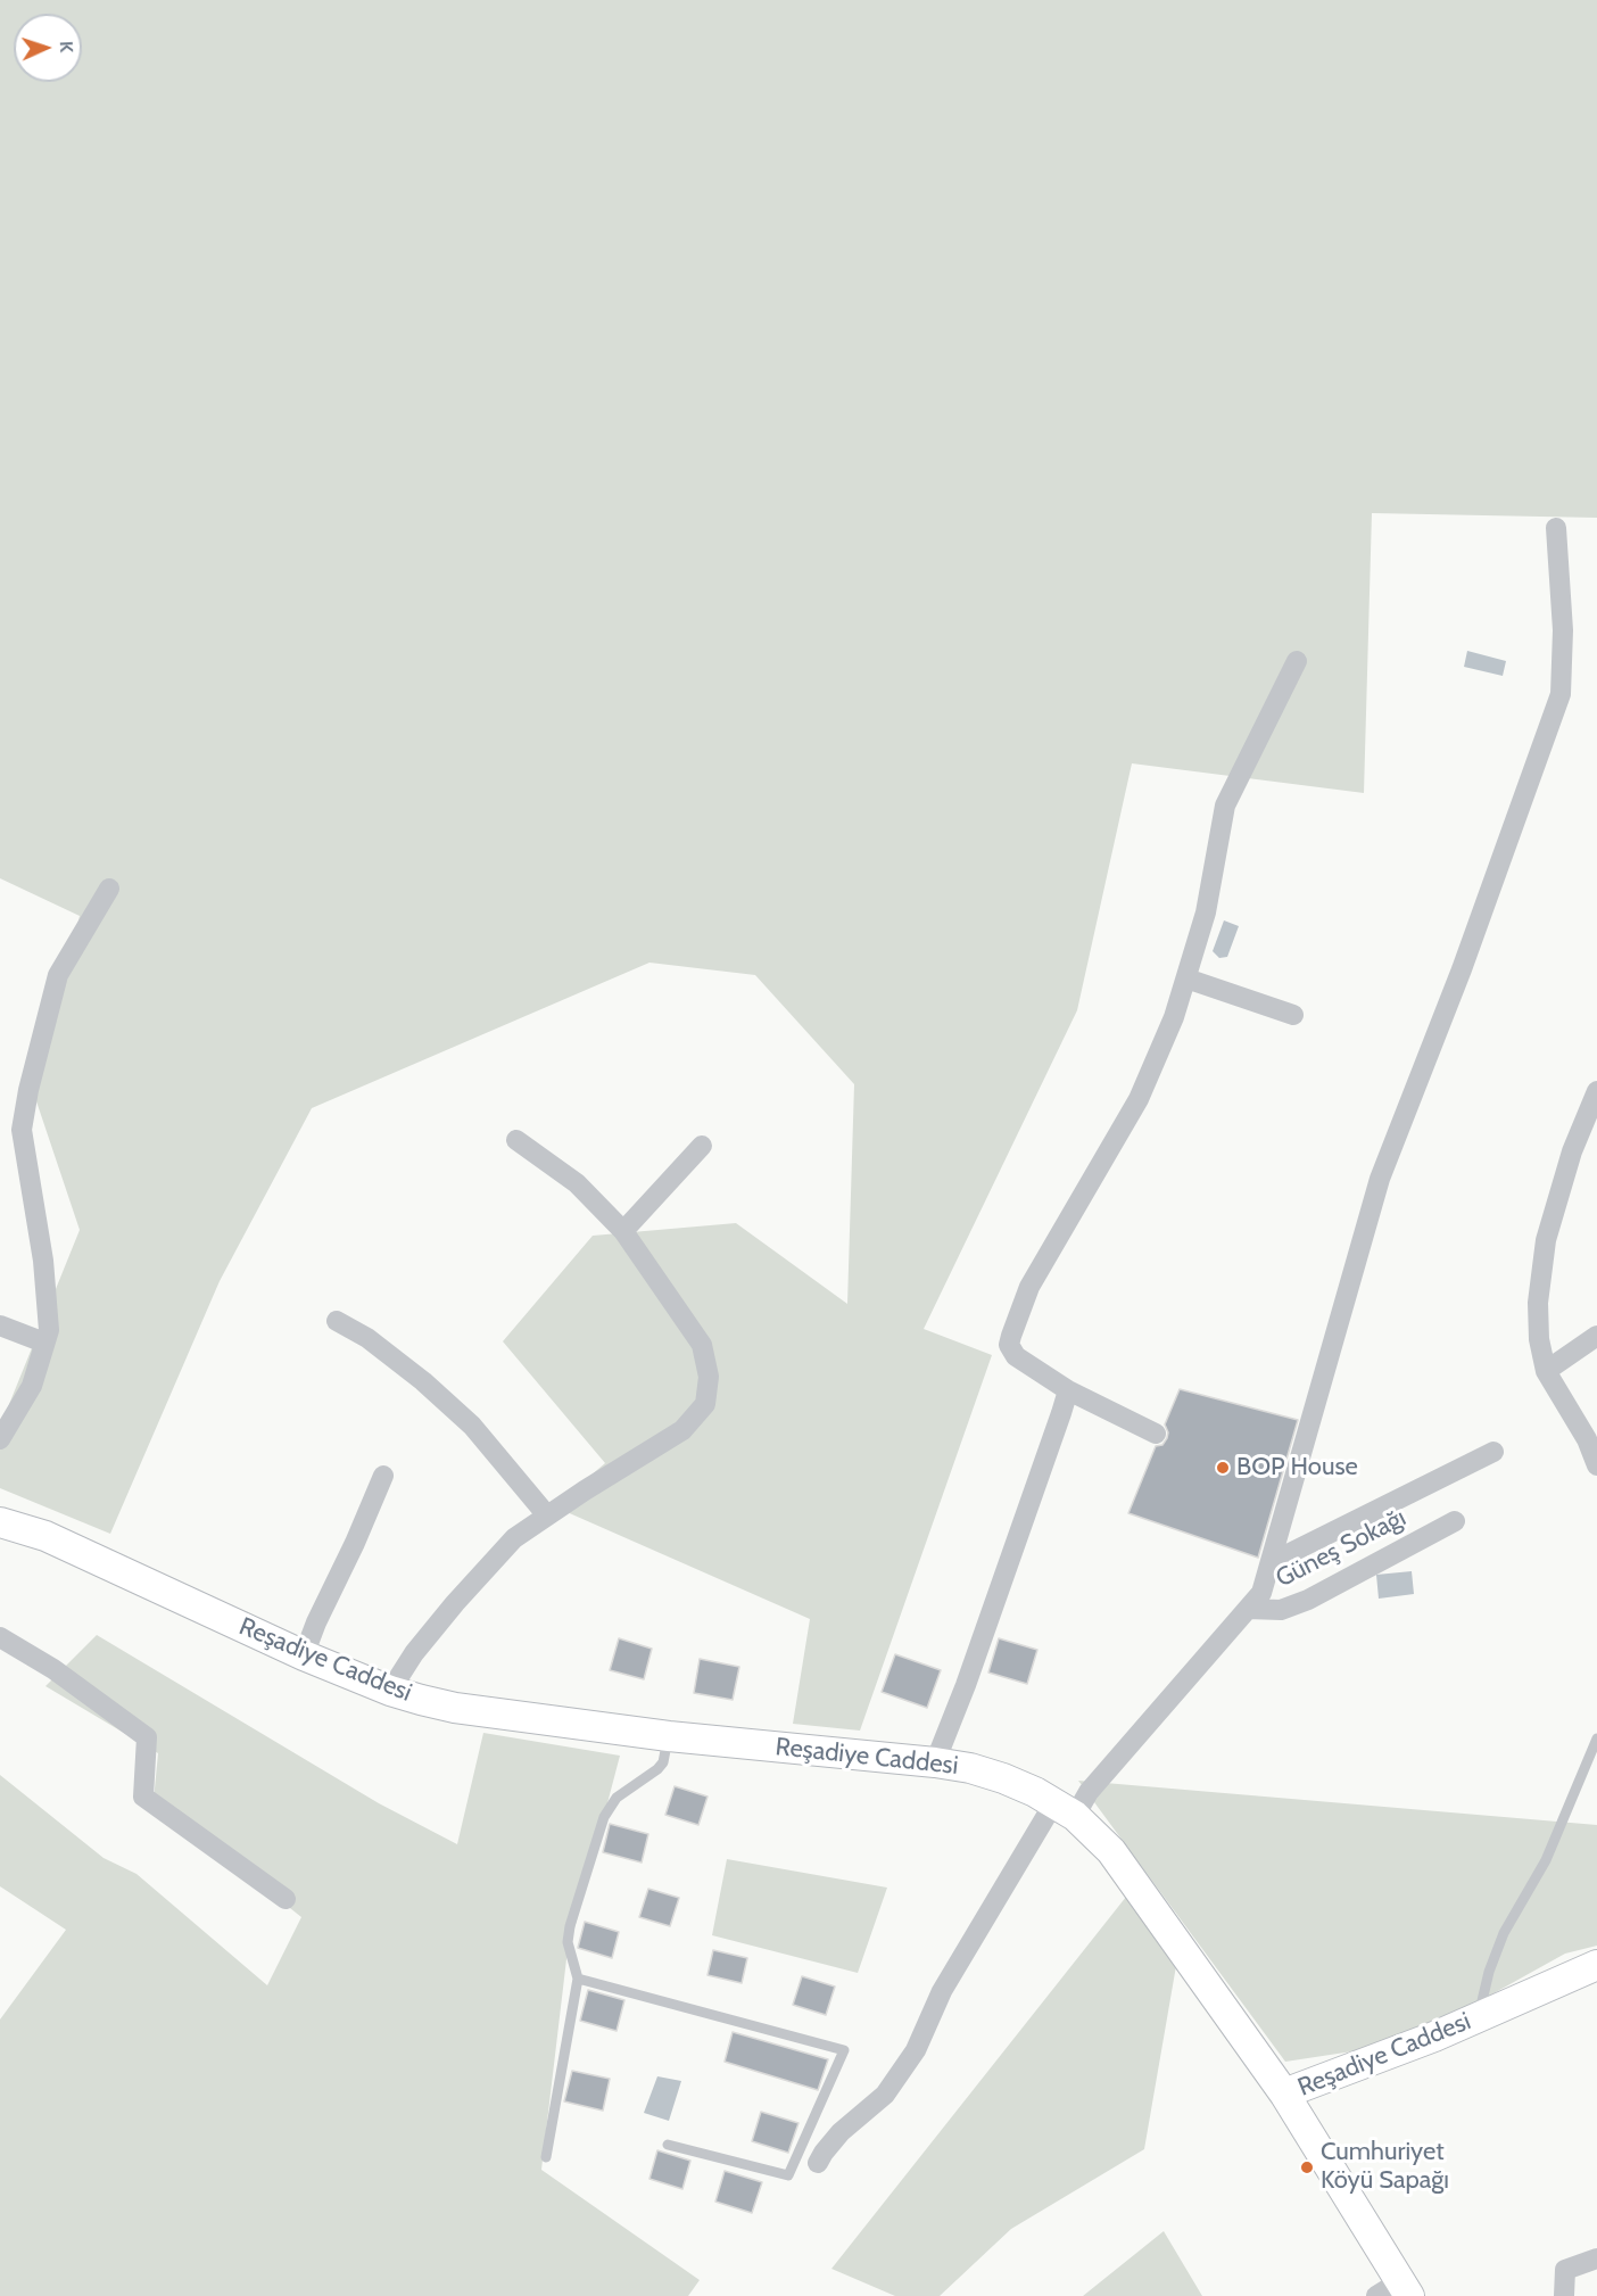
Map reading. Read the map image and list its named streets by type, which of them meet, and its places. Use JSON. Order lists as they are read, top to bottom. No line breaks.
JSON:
{"streets":{"street":["Güneş Sokağı","Reşadiye Caddesi"]},"places":["BOP House","Cumhuriyet Köyü Sapağı"],"north":"right"}
